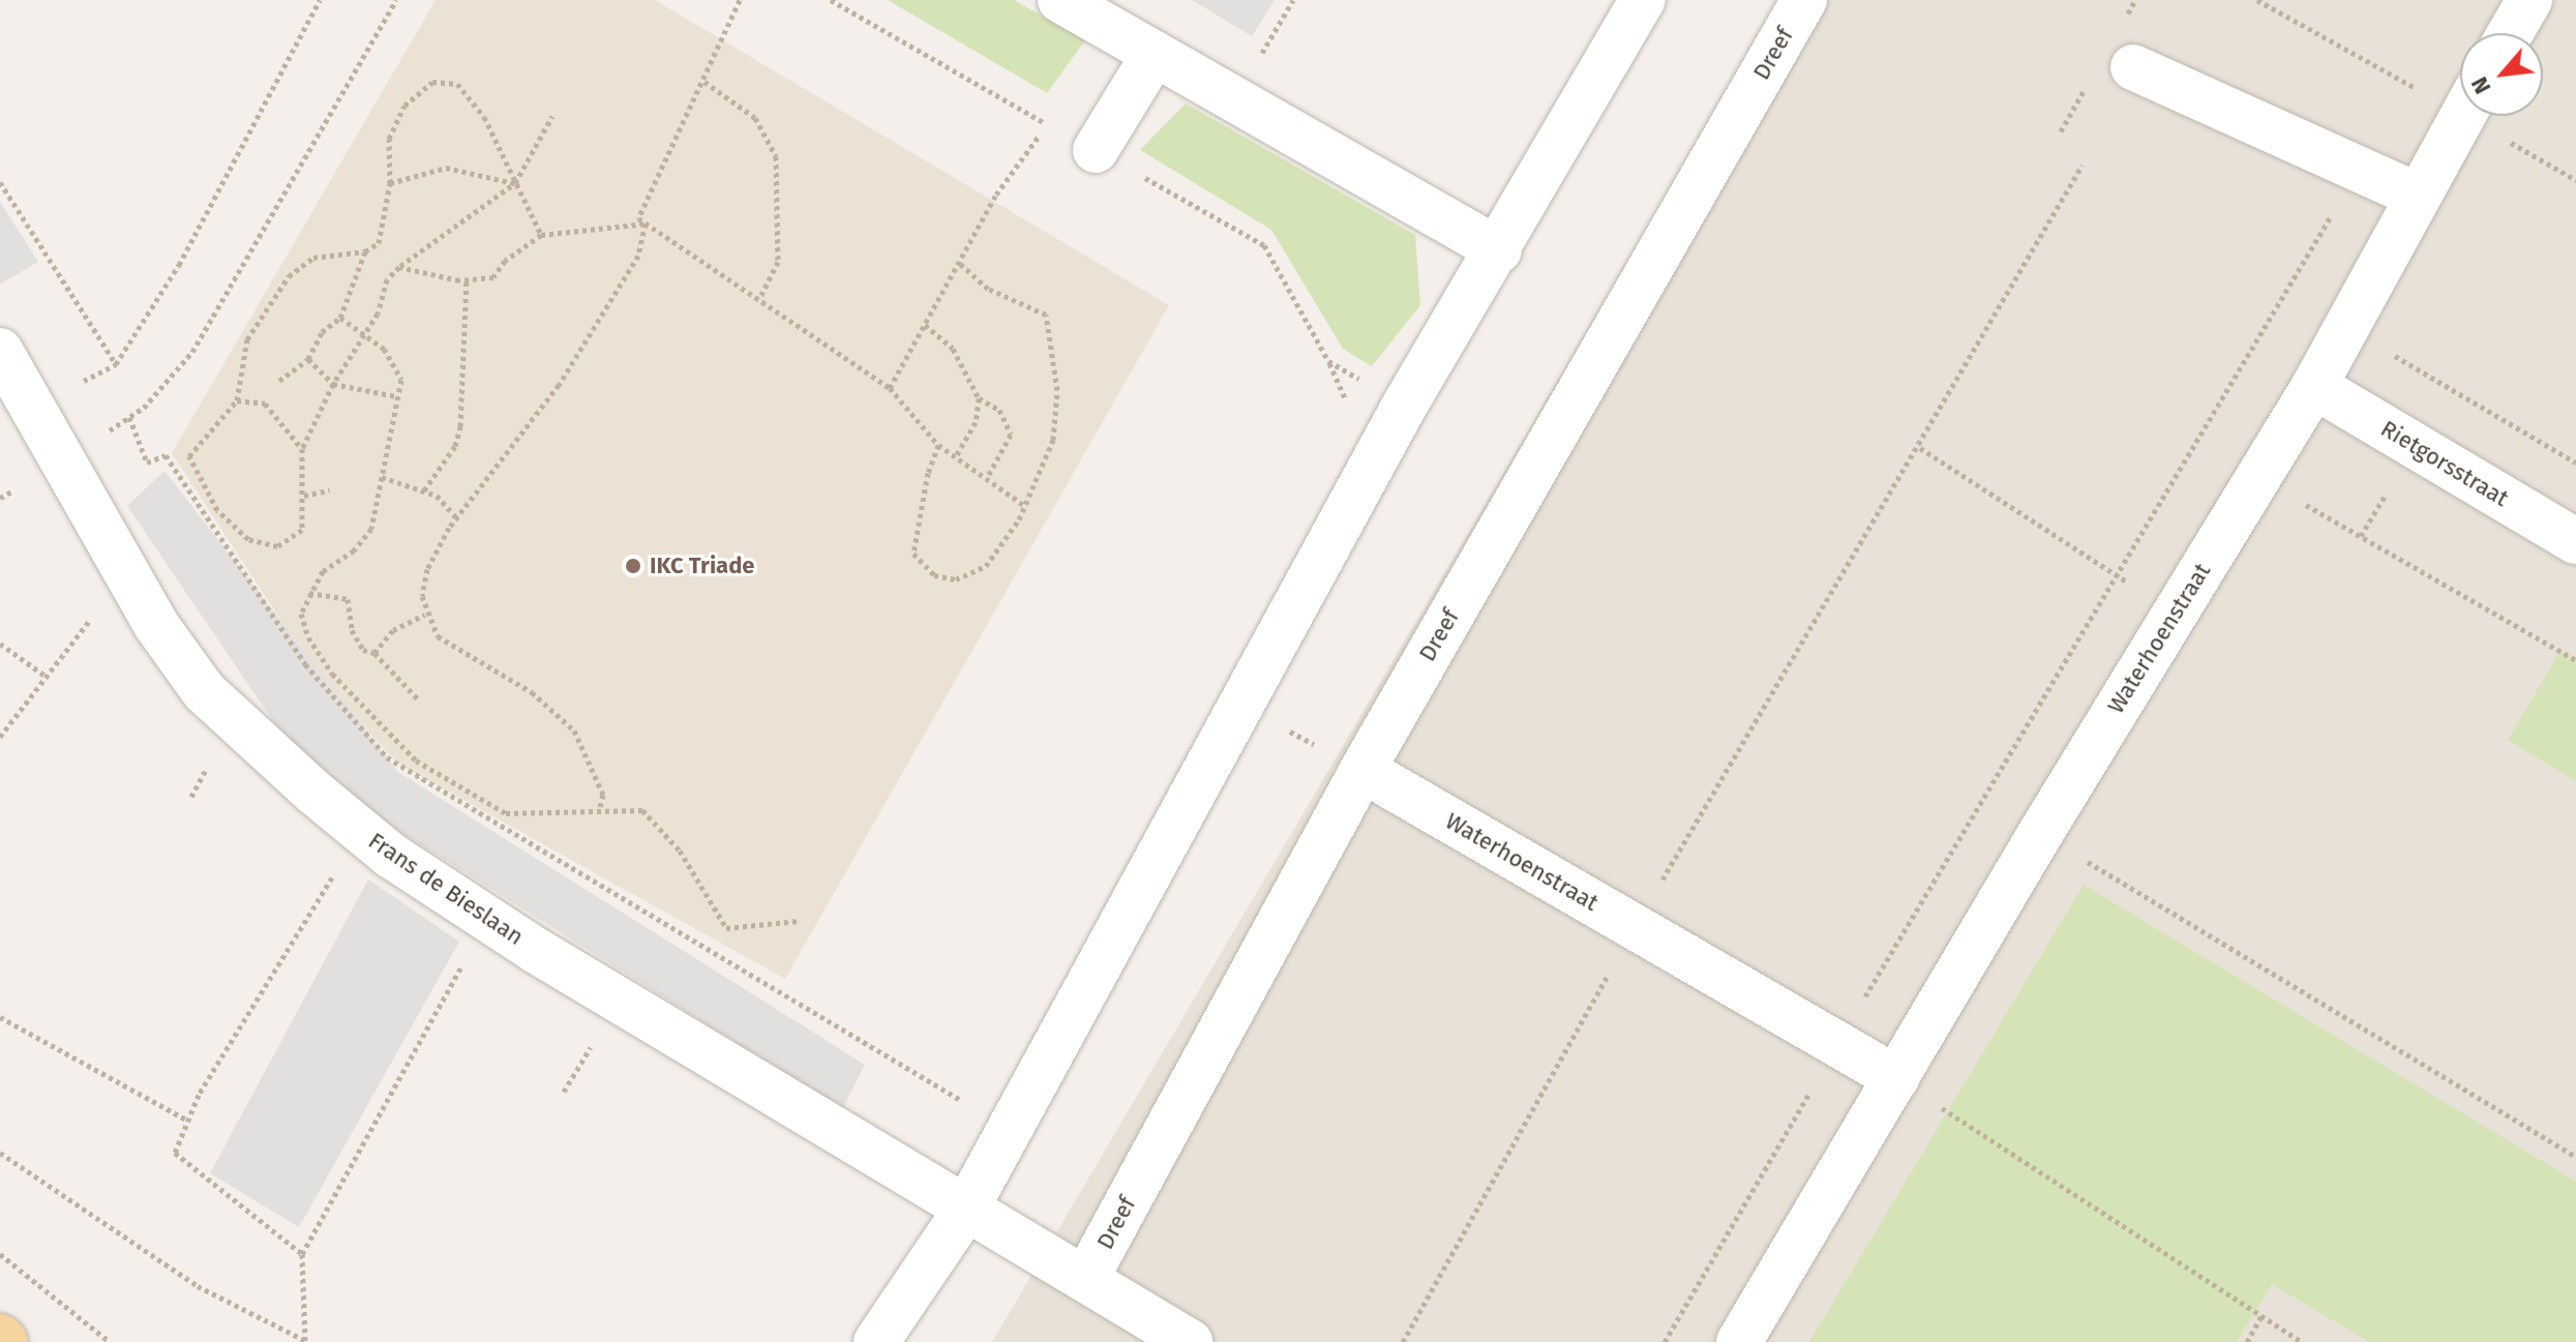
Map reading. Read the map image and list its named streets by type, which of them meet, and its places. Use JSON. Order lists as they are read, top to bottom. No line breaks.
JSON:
{"streets":{"street":["Dreef","Rietgorsstraat","Waterhoenstraat","Frans de Bieslaan"]},"crossings":[["Dreef","Waterhoenstraat"],["Rietgorsstraat","Waterhoenstraat"]],"places":["IKC Triade"],"north":"bottom left"}
